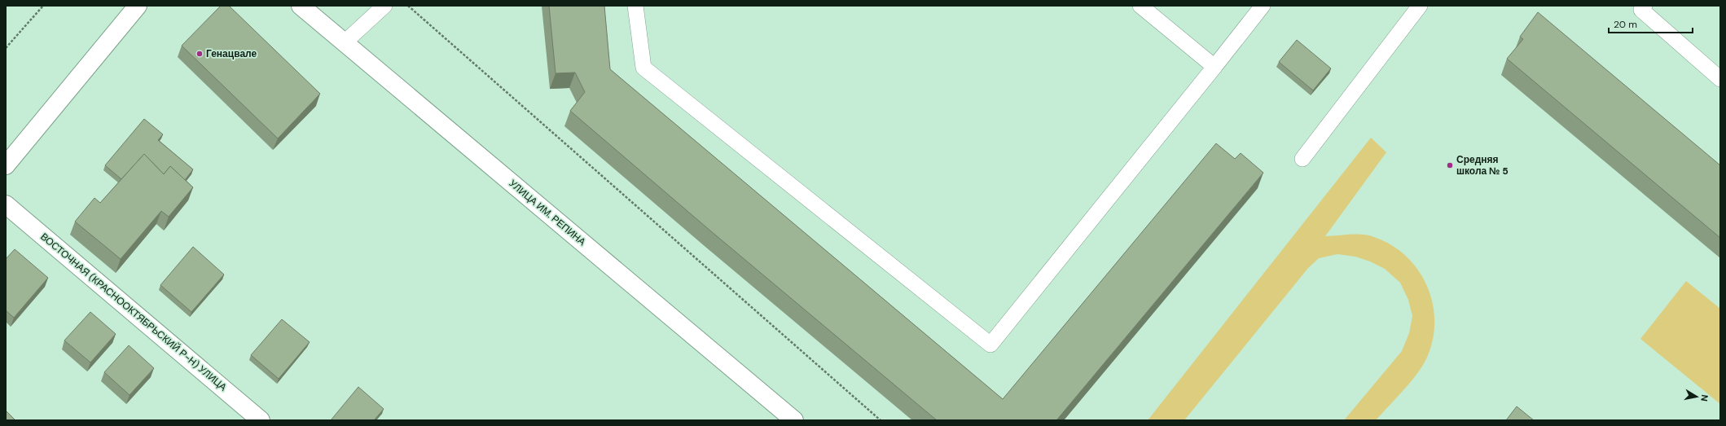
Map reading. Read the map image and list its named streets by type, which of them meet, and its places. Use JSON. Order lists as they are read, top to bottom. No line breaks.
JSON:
{"streets":{"street":["УЛИЦА ИМ. РЕПИНА","ВОСТОЧНАЯ (КРАСНООКТЯБРЬСКИЙ Р-Н) УЛИЦА"]},"places":["Генацвале","Средняя школа № 5"],"scale_bar":"20 m","north":"right"}
